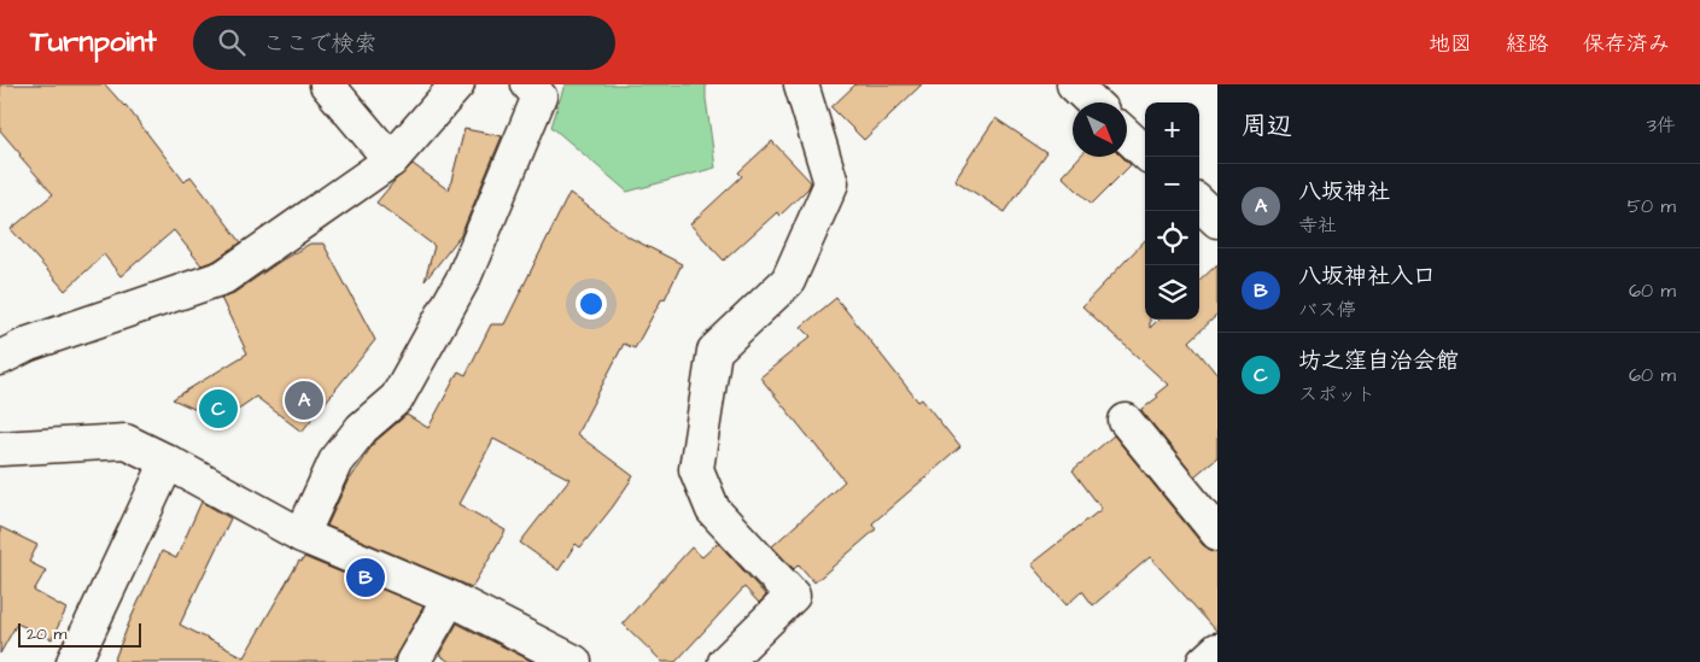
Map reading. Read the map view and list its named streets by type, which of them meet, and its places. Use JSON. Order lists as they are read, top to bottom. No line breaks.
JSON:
{"scale_bar":"20 m","north":"bottom right","page":{"header":"Turnpoint","search":"ここで検索","nav":["地図","経路","保存済み"],"heading":["周辺","3件"],"map_buttons":["+","−"],"list":[{"mark":"A","name":"八坂神社","note":"寺社","value":"50 m"},{"mark":"B","name":"八坂神社入口","note":"バス停","value":"60 m"},{"mark":"C","name":"坊之窪自治会館","note":"スポット","value":"60 m"}],"pins":["A","C","B"],"scale":"20 m"}}
